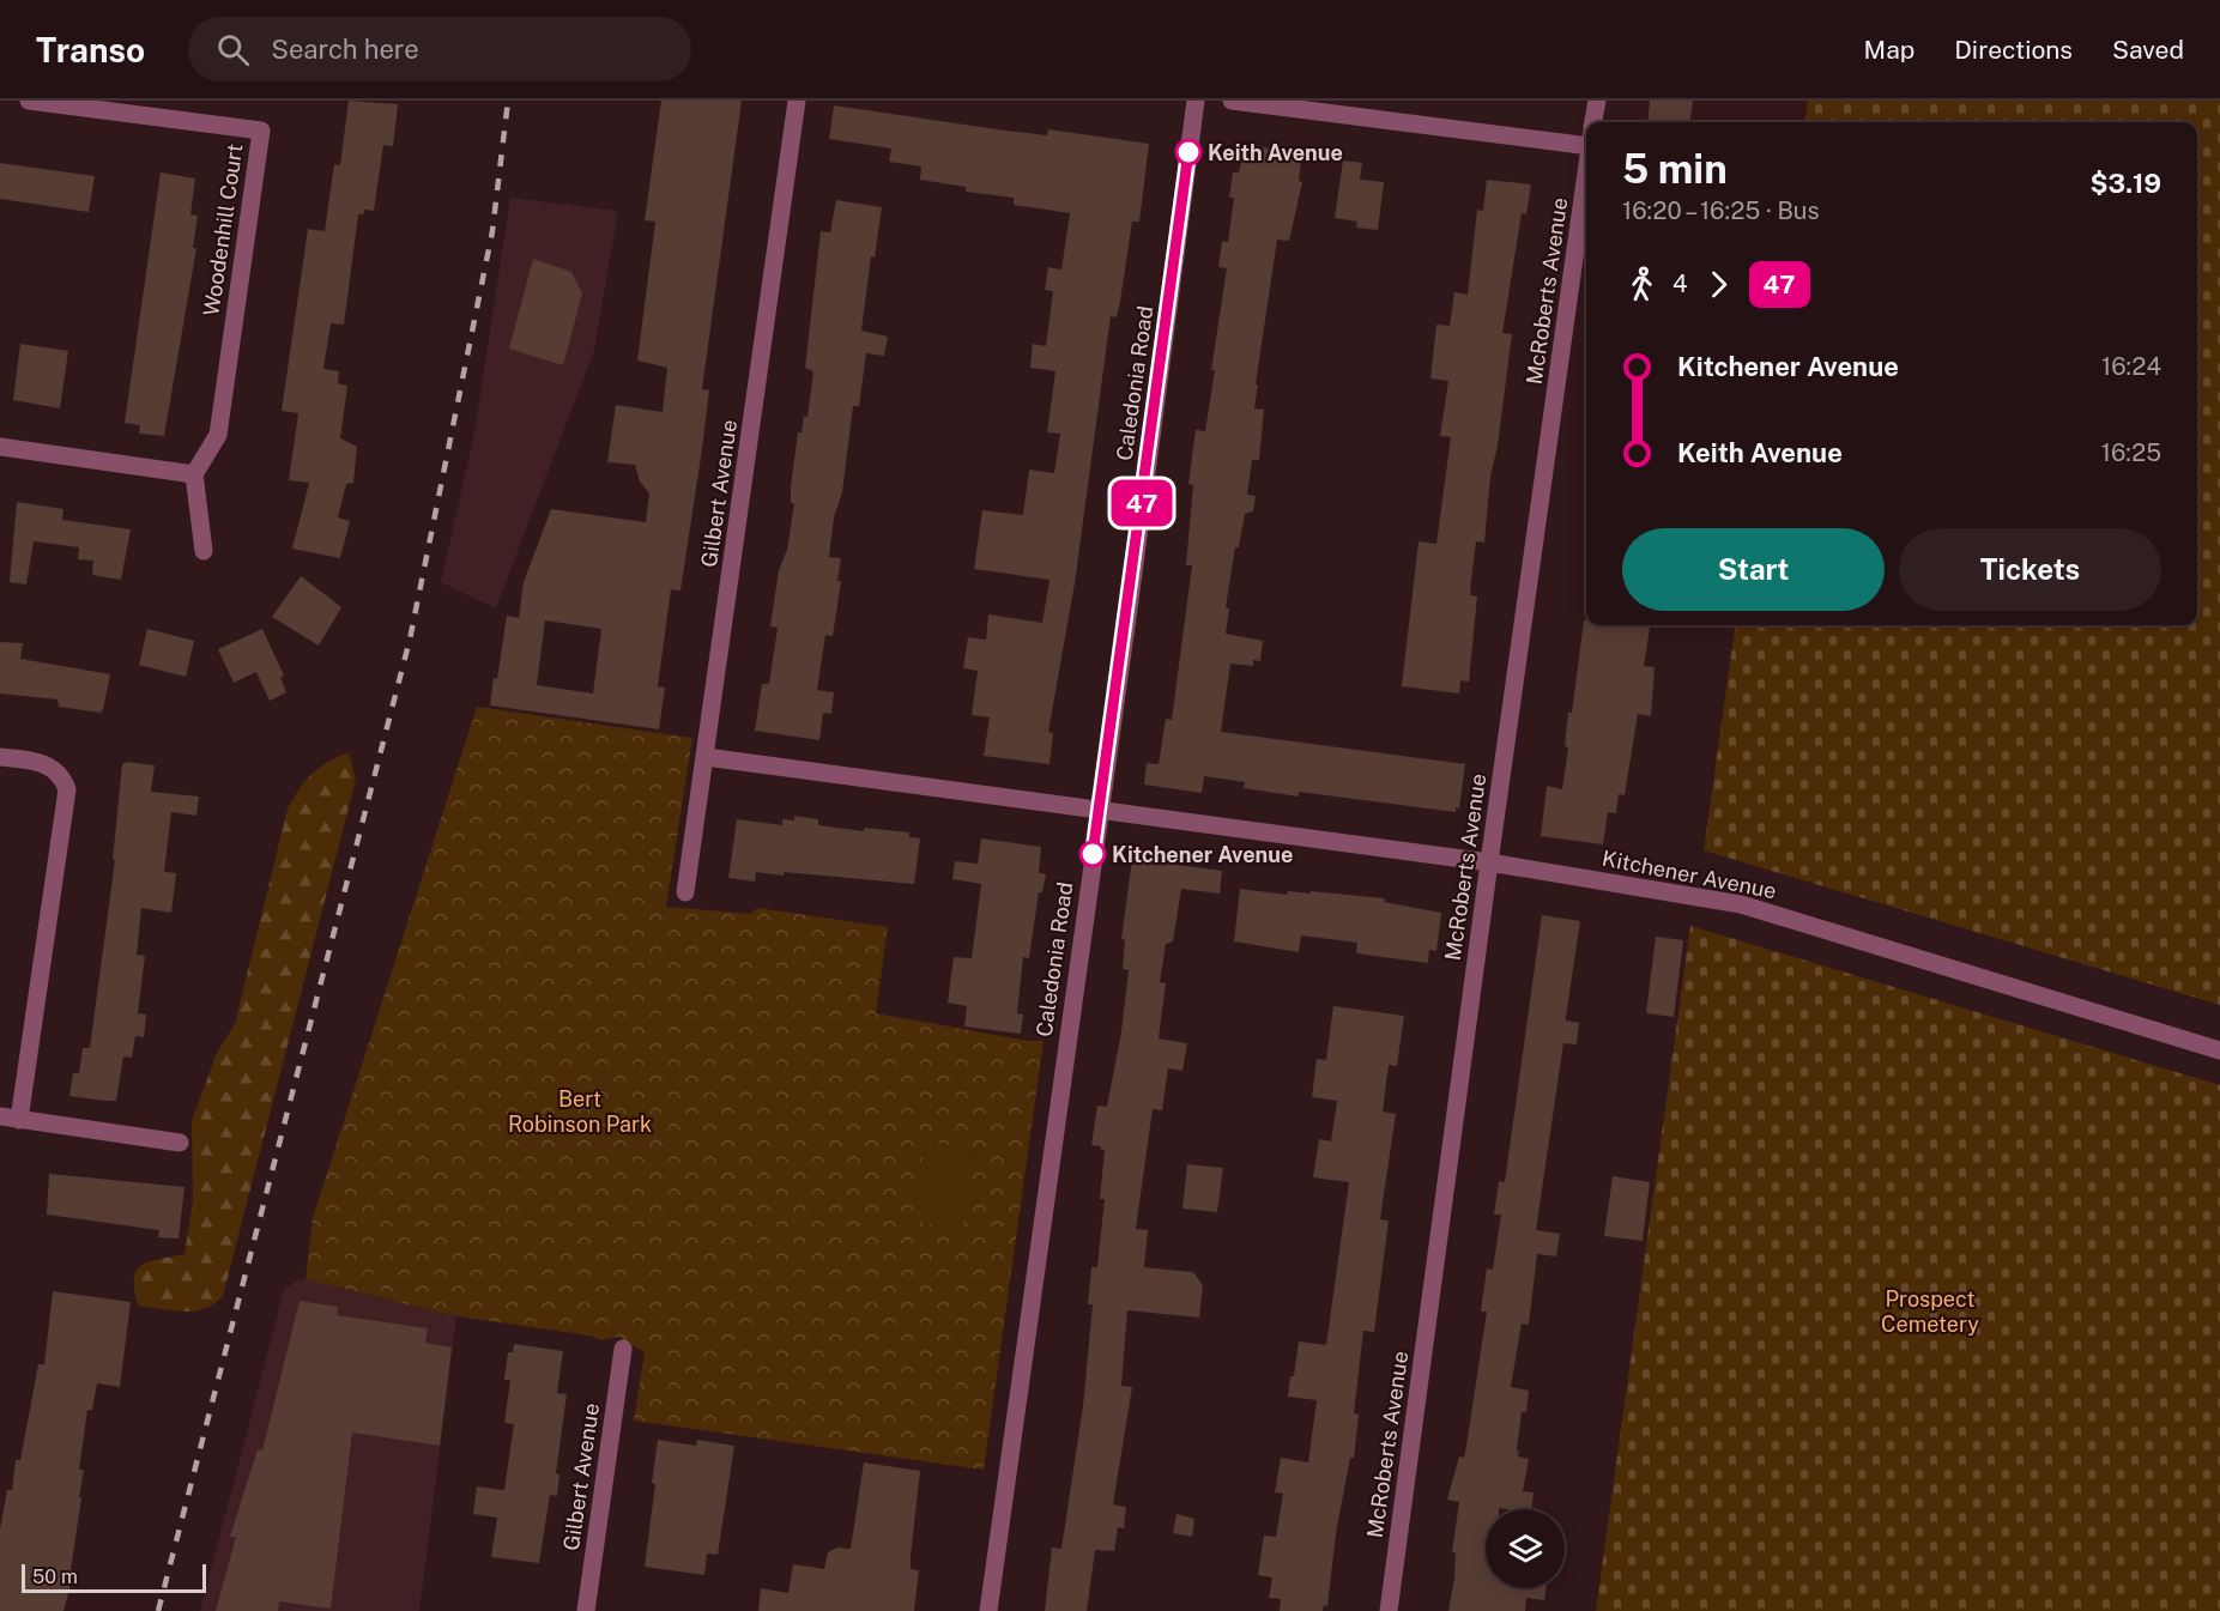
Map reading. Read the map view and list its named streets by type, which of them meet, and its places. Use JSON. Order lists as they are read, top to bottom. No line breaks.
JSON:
{"streets":{"street":["Woodenhill Court","McRoberts Avenue","Caledonia Road","Gilbert Avenue","Kitchener Avenue"]},"crossings":[["McRoberts Avenue","Kitchener Avenue"],["Caledonia Road","Kitchener Avenue"],["Gilbert Avenue","Kitchener Avenue"]],"parks":["Bert Robinson Park","Prospect Cemetery"],"places":["Keith Avenue","Kitchener Avenue"],"lines":["bus line 47"],"scale_bar":"50 m","page":{"header":"Transo","search":"Search here","nav":["Map","Directions","Saved"],"on_map":"47","heading":["5 min","16:20 – 16:25 · Bus","$3.19"],"legs":["4","47"],"list":[{"name":"Kitchener Avenue","value":"16:24"},{"name":"Keith Avenue","value":"16:25"}],"buttons":["Start","Tickets"],"scale":"50 m"}}
